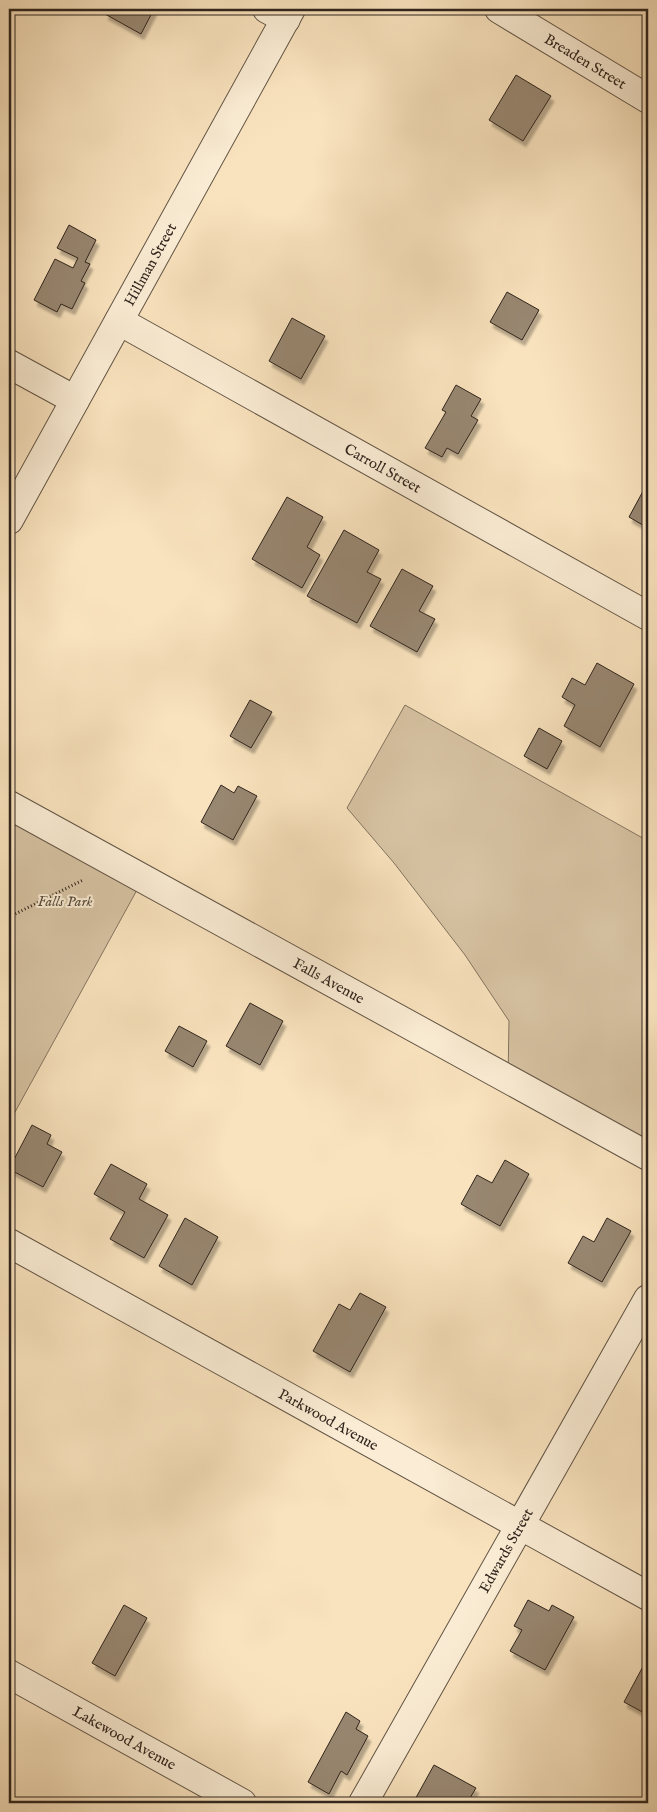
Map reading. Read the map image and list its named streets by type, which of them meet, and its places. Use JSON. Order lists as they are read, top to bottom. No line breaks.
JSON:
{"streets":{"street":["Breaden Street","Hillman Street","Carroll Street","Falls Avenue","Parkwood Avenue","Edwards Street","Lakewood Avenue"]},"crossings":[["Hillman Street","Carroll Street"],["Parkwood Avenue","Edwards Street"]],"parks":["Falls Park"]}
